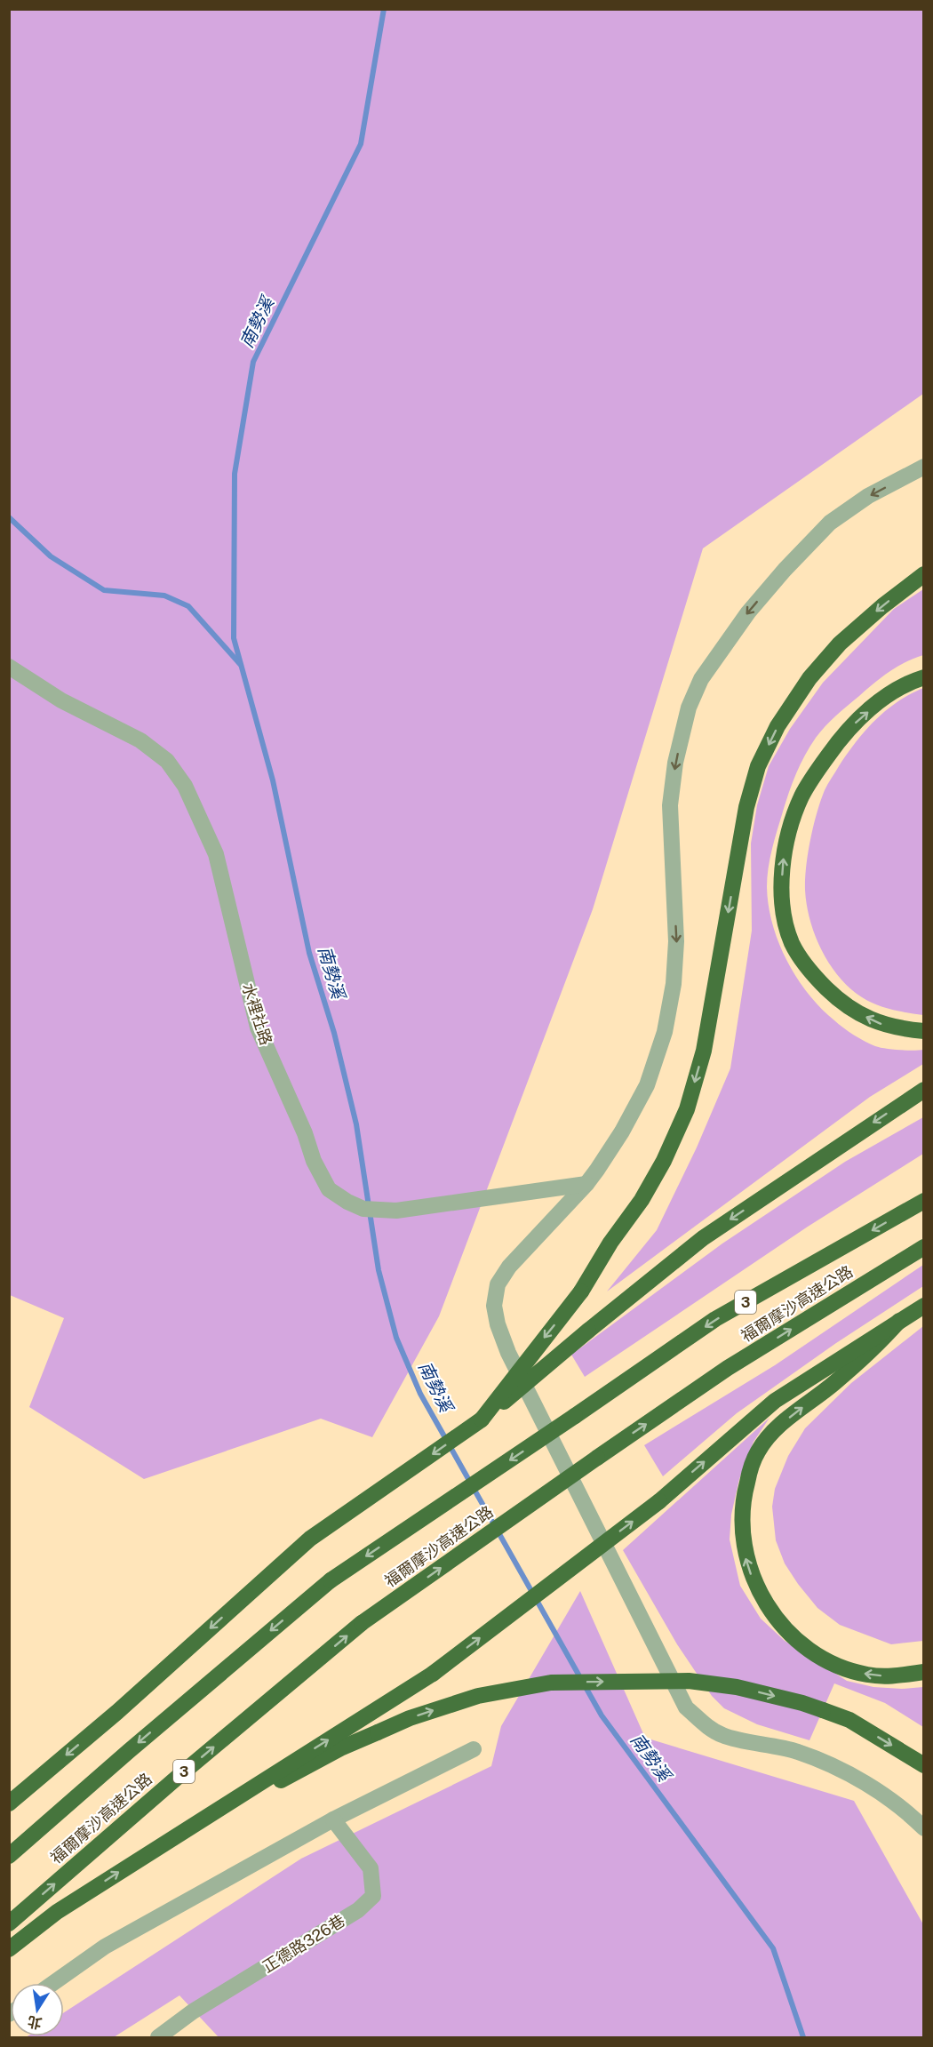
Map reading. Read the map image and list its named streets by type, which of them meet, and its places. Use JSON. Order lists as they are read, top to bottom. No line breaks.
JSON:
{"streets":{"highway":["3","福爾摩沙高速公路"],"street":["水裡社路","正德路326巷"]},"water":["南勢溪"],"north":"bottom"}
